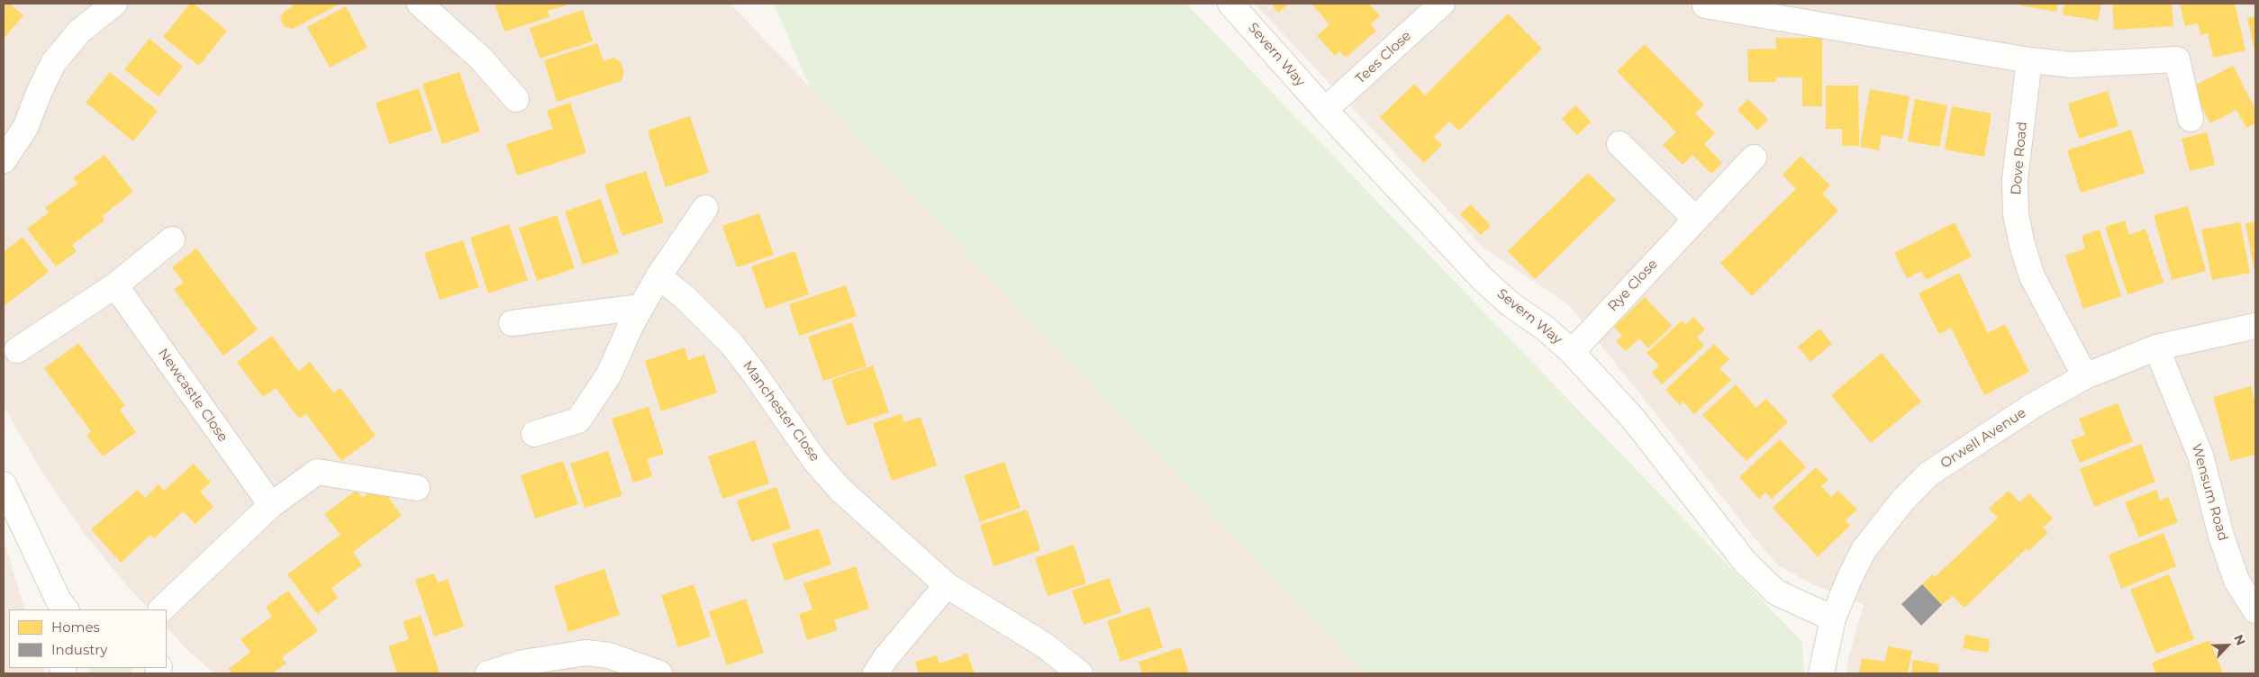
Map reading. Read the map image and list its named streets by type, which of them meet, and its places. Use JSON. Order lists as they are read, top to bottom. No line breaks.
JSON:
{"streets":{"street":["Severn Way","Tees Close","Dove Road","Rye Close","Newcastle Close","Manchester Close","Orwell Avenue","Wensum Road"]},"crossings":[["Severn Way","Tees Close"],["Severn Way","Rye Close"],["Severn Way","Orwell Avenue"],["Dove Road","Orwell Avenue"],["Orwell Avenue","Wensum Road"]],"legend":["Homes","Industry"],"north":"top right"}
